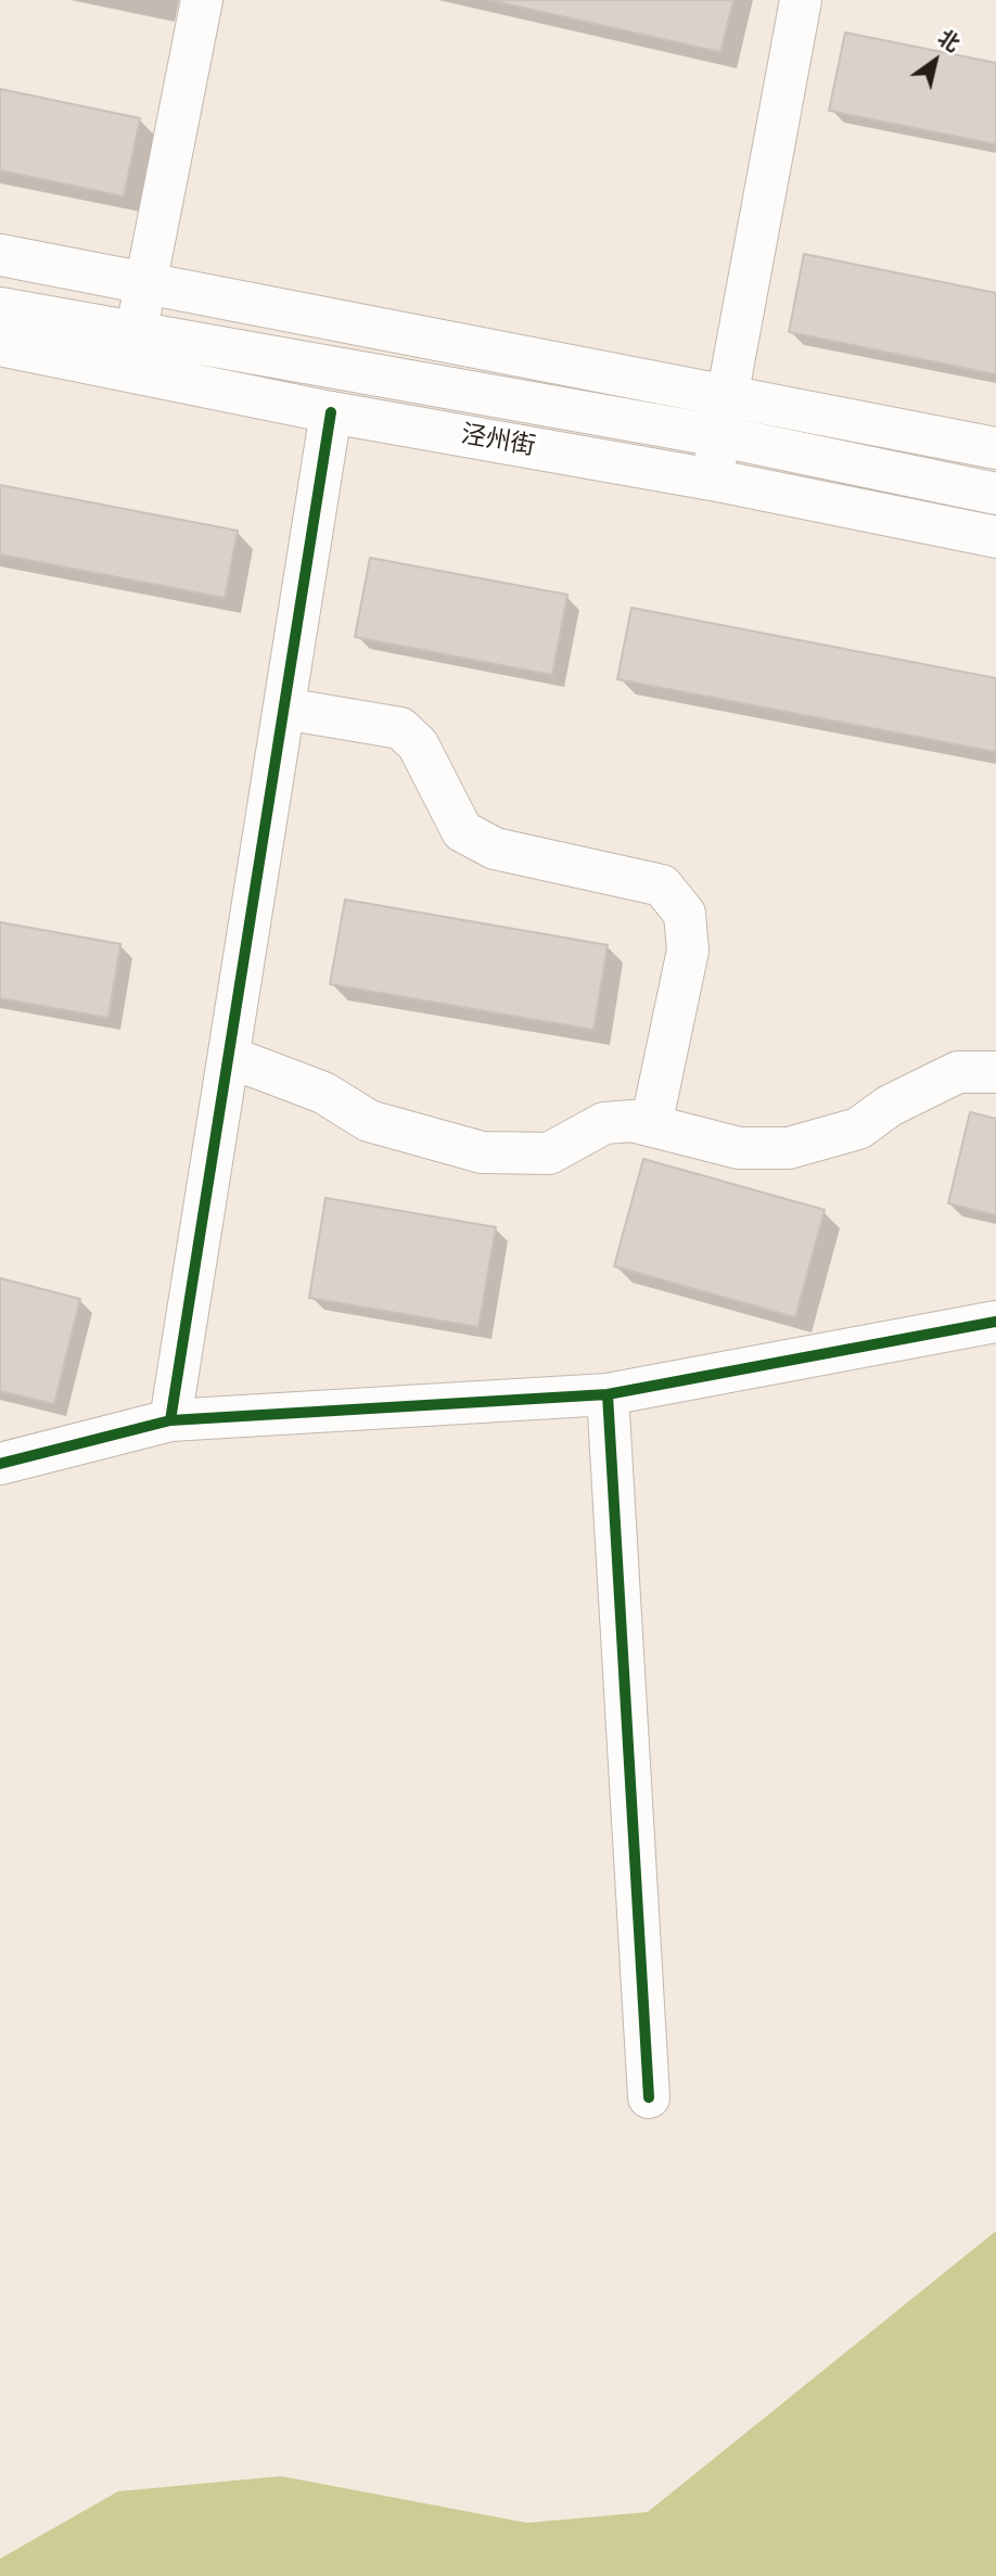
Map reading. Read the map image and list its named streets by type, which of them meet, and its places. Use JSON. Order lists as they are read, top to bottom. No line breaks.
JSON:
{"streets":{"street":["泾州街"]},"north":"top right"}
